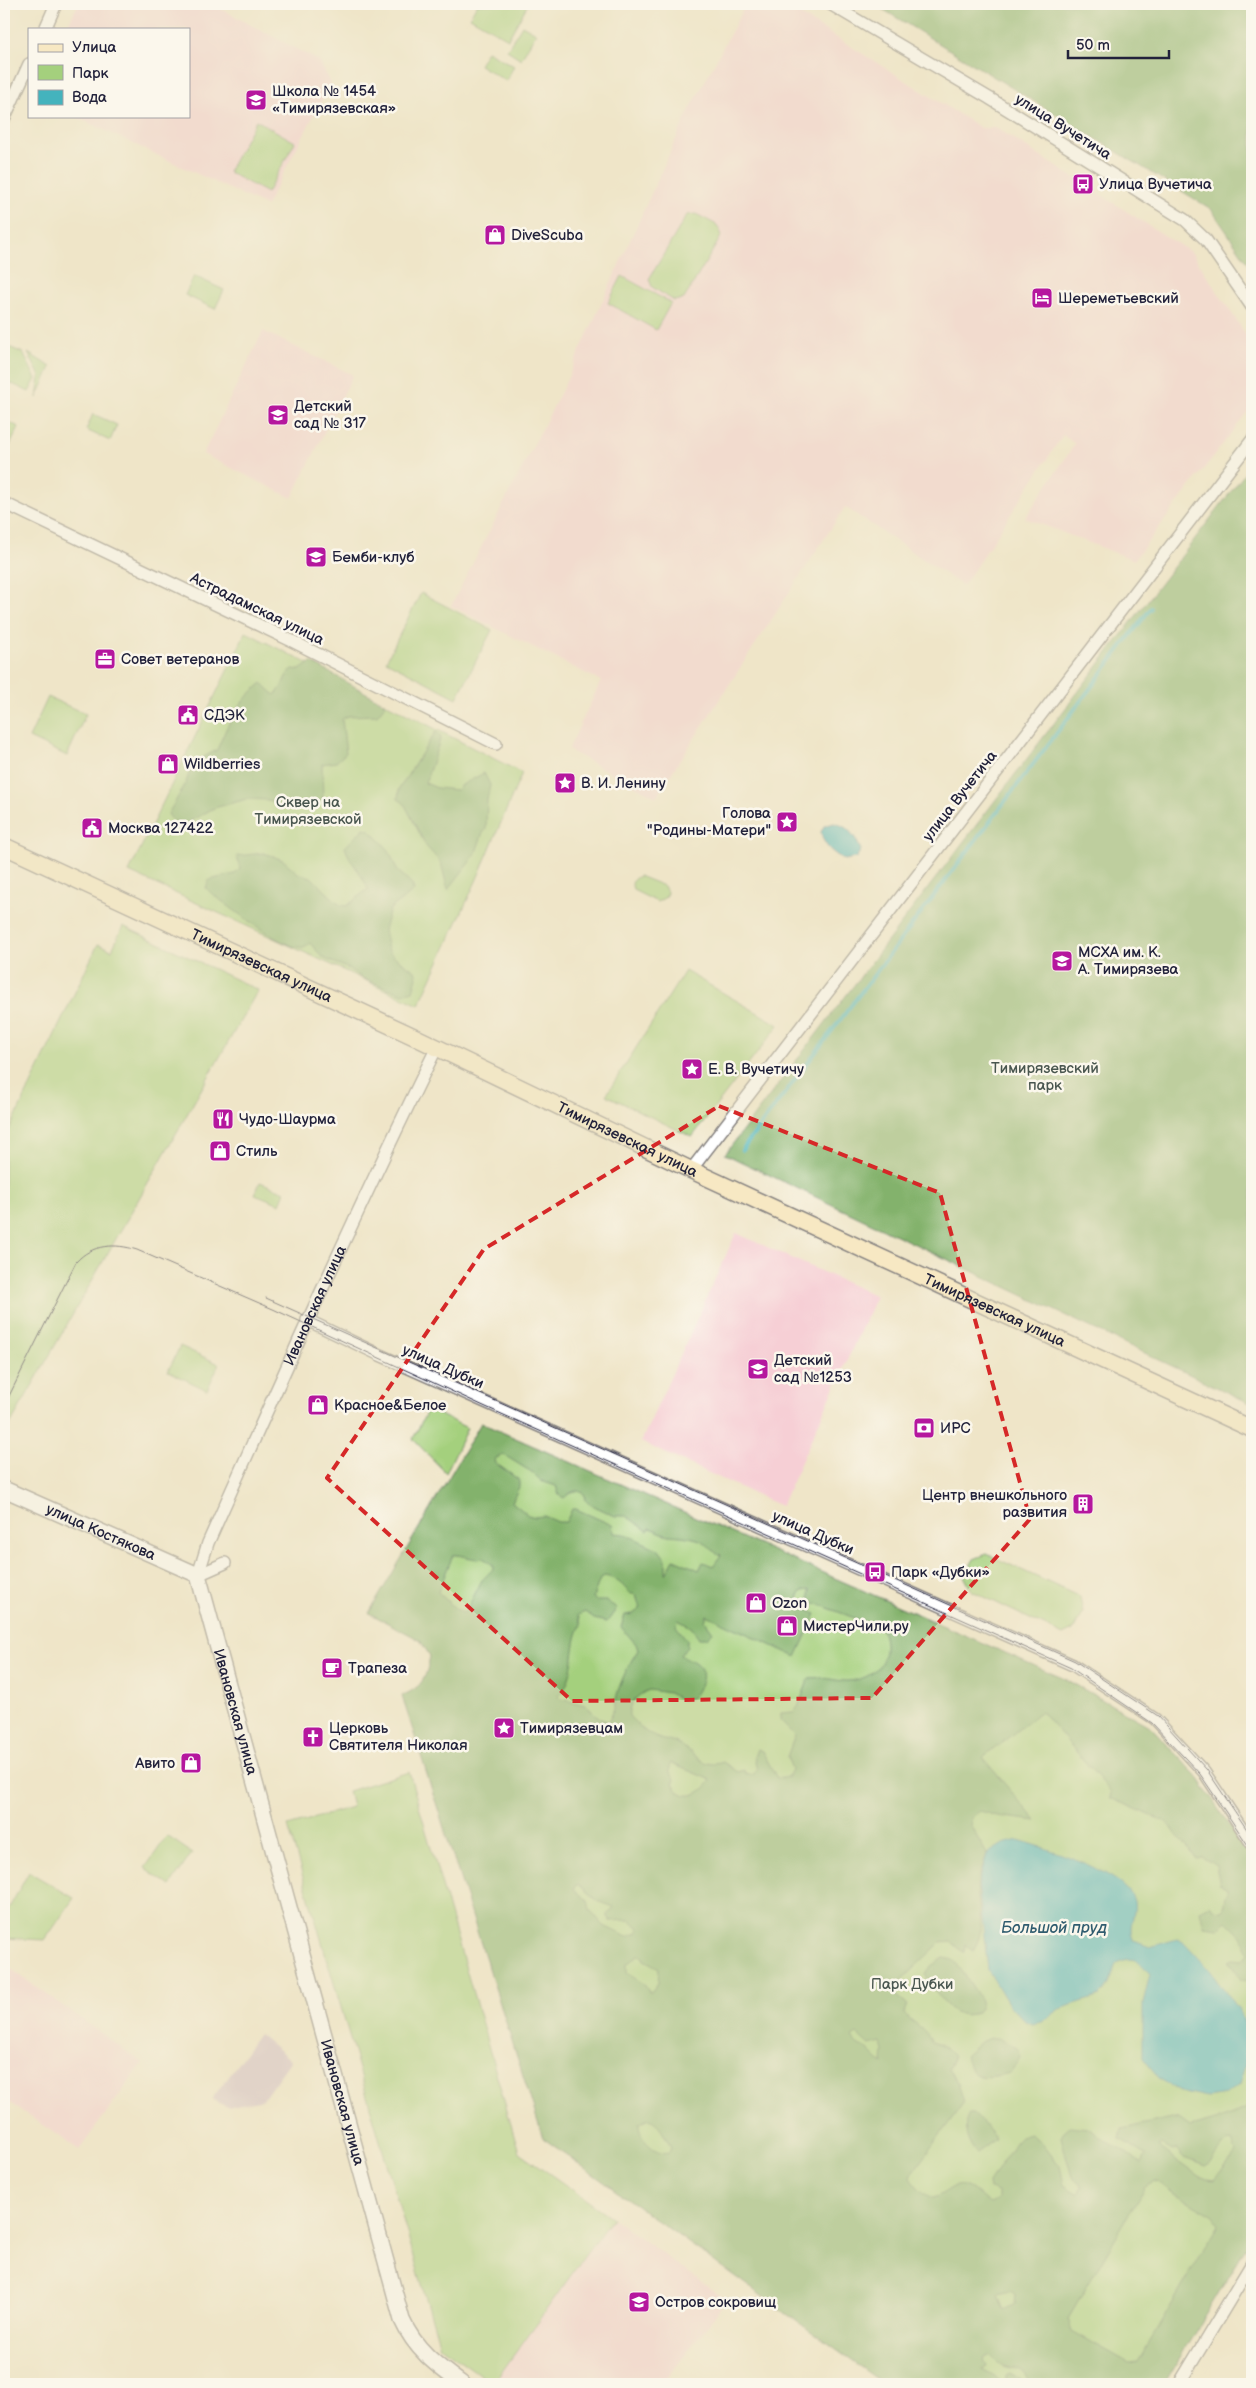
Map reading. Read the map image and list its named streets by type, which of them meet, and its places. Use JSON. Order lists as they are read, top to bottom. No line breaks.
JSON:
{"streets":{"main road":["Тимирязевская улица"],"street":["улица Вучетича","Астрадамская улица","Ивановская улица","улица Дубки","улица Костякова"]},"crossings":[["улица Вучетича","Тимирязевская улица"],["Тимирязевская улица","Ивановская улица"],["Ивановская улица","улица Дубки"],["Ивановская улица","улица Костякова"]],"water":["Большой пруд"],"parks":["Сквер на Тимирязевской","Тимирязевский парк","Парк Дубки"],"places":{"school or university":["Школа № 1454 «Тимирязевская»","Детский сад № 317","Бемби-клуб","МСХА им. К. А. Тимирязева","Детский сад №1253","Остров сокровищ"],"bus stop":["Улица Вучетича","Парк «Дубки»"],"shop":["DiveScuba","Wildberries","Стиль","Красное&Белое","Ozon","МистерЧили.ру","Авито"],"hotel":["Шереметьевский"],"office":["Совет ветеранов"],"public building":["СДЭК","Москва 127422"],"place":["В. И. Ленину","Голова \"Родины-Матери\"","Е. В. Вучетичу","Тимирязевцам"],"restaurant":["Чудо-Шаурма"],"bank":["ИРС"],"building":["Центр внешкольного развития"],"cafe":["Трапеза"],"church":["Церковь Святителя Николая"]},"legend":["Улица","Парк","Вода"],"scale_bar":"50 m"}
